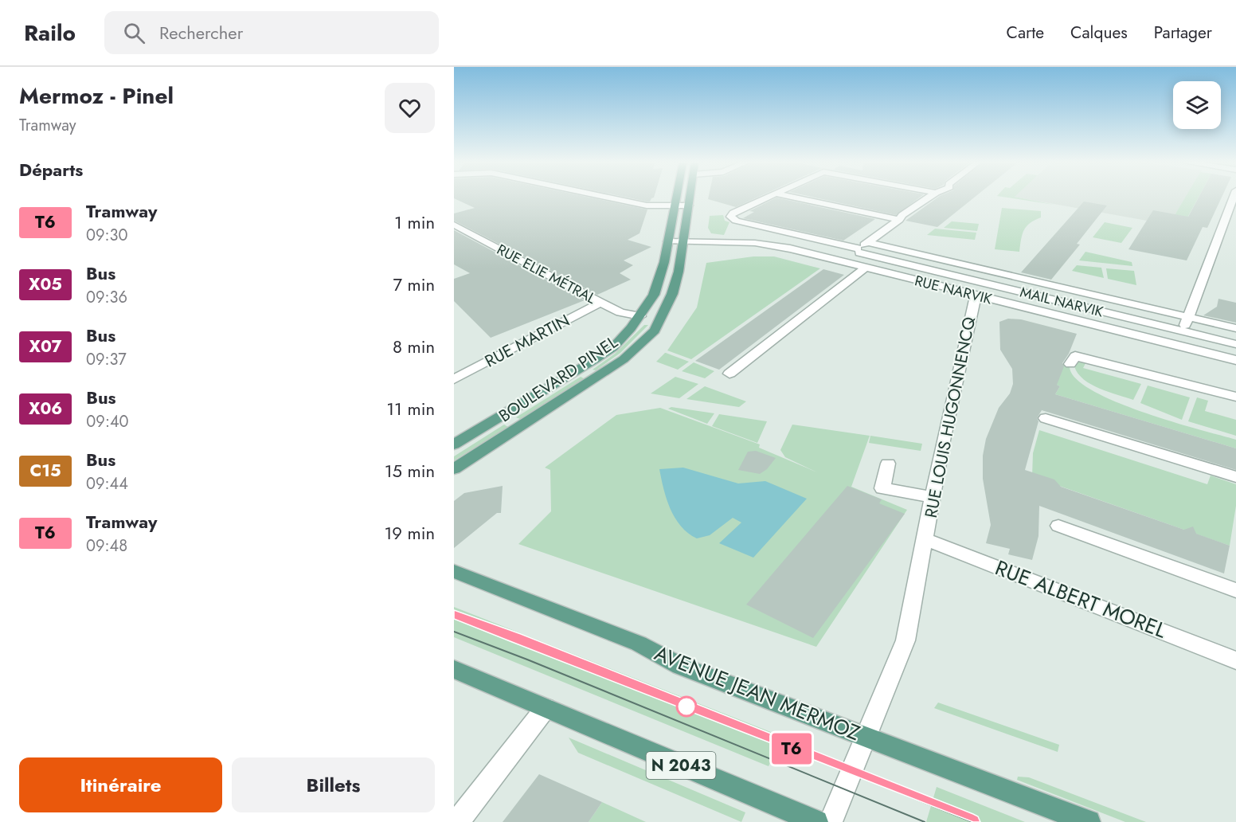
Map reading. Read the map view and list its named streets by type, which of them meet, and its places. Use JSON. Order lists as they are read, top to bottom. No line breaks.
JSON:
{"streets":{"main road":["BOULEVARD PINEL","AVENUE JEAN MERMOZ","N 2043"],"street":["RUE ELIE MÉTRAL","RUE NARVIK","MAIL NARVIK","RUE MARTIN","RUE LOUIS HUGONNENCQ","RUE ALBERT MOREL"]},"crossings":[["RUE ELIE MÉTRAL","RUE MARTIN"],["RUE ELIE MÉTRAL","BOULEVARD PINEL"],["RUE NARVIK","BOULEVARD PINEL"],["RUE NARVIK","RUE LOUIS HUGONNENCQ"],["RUE LOUIS HUGONNENCQ","RUE ALBERT MOREL"],["RUE LOUIS HUGONNENCQ","AVENUE JEAN MERMOZ"]],"lines":["tram line T6"],"page":{"header":"Railo","search":"Rechercher","nav":["Carte","Calques","Partager"],"heading":[["Mermoz - Pinel","Tramway"],"Départs"],"on_map":"T6","list":[{"mark":"T6","name":"Tramway","note":"09:30","value":"1 min"},{"mark":"X05","name":"Bus","note":"09:36","value":"7 min"},{"mark":"X07","name":"Bus","note":"09:37","value":"8 min"},{"mark":"X06","name":"Bus","note":"09:40","value":"11 min"},{"mark":"C15","name":"Bus","note":"09:44","value":"15 min"},{"mark":"T6","name":"Tramway","note":"09:48","value":"19 min"}],"buttons":["Itinéraire","Billets"]}}
